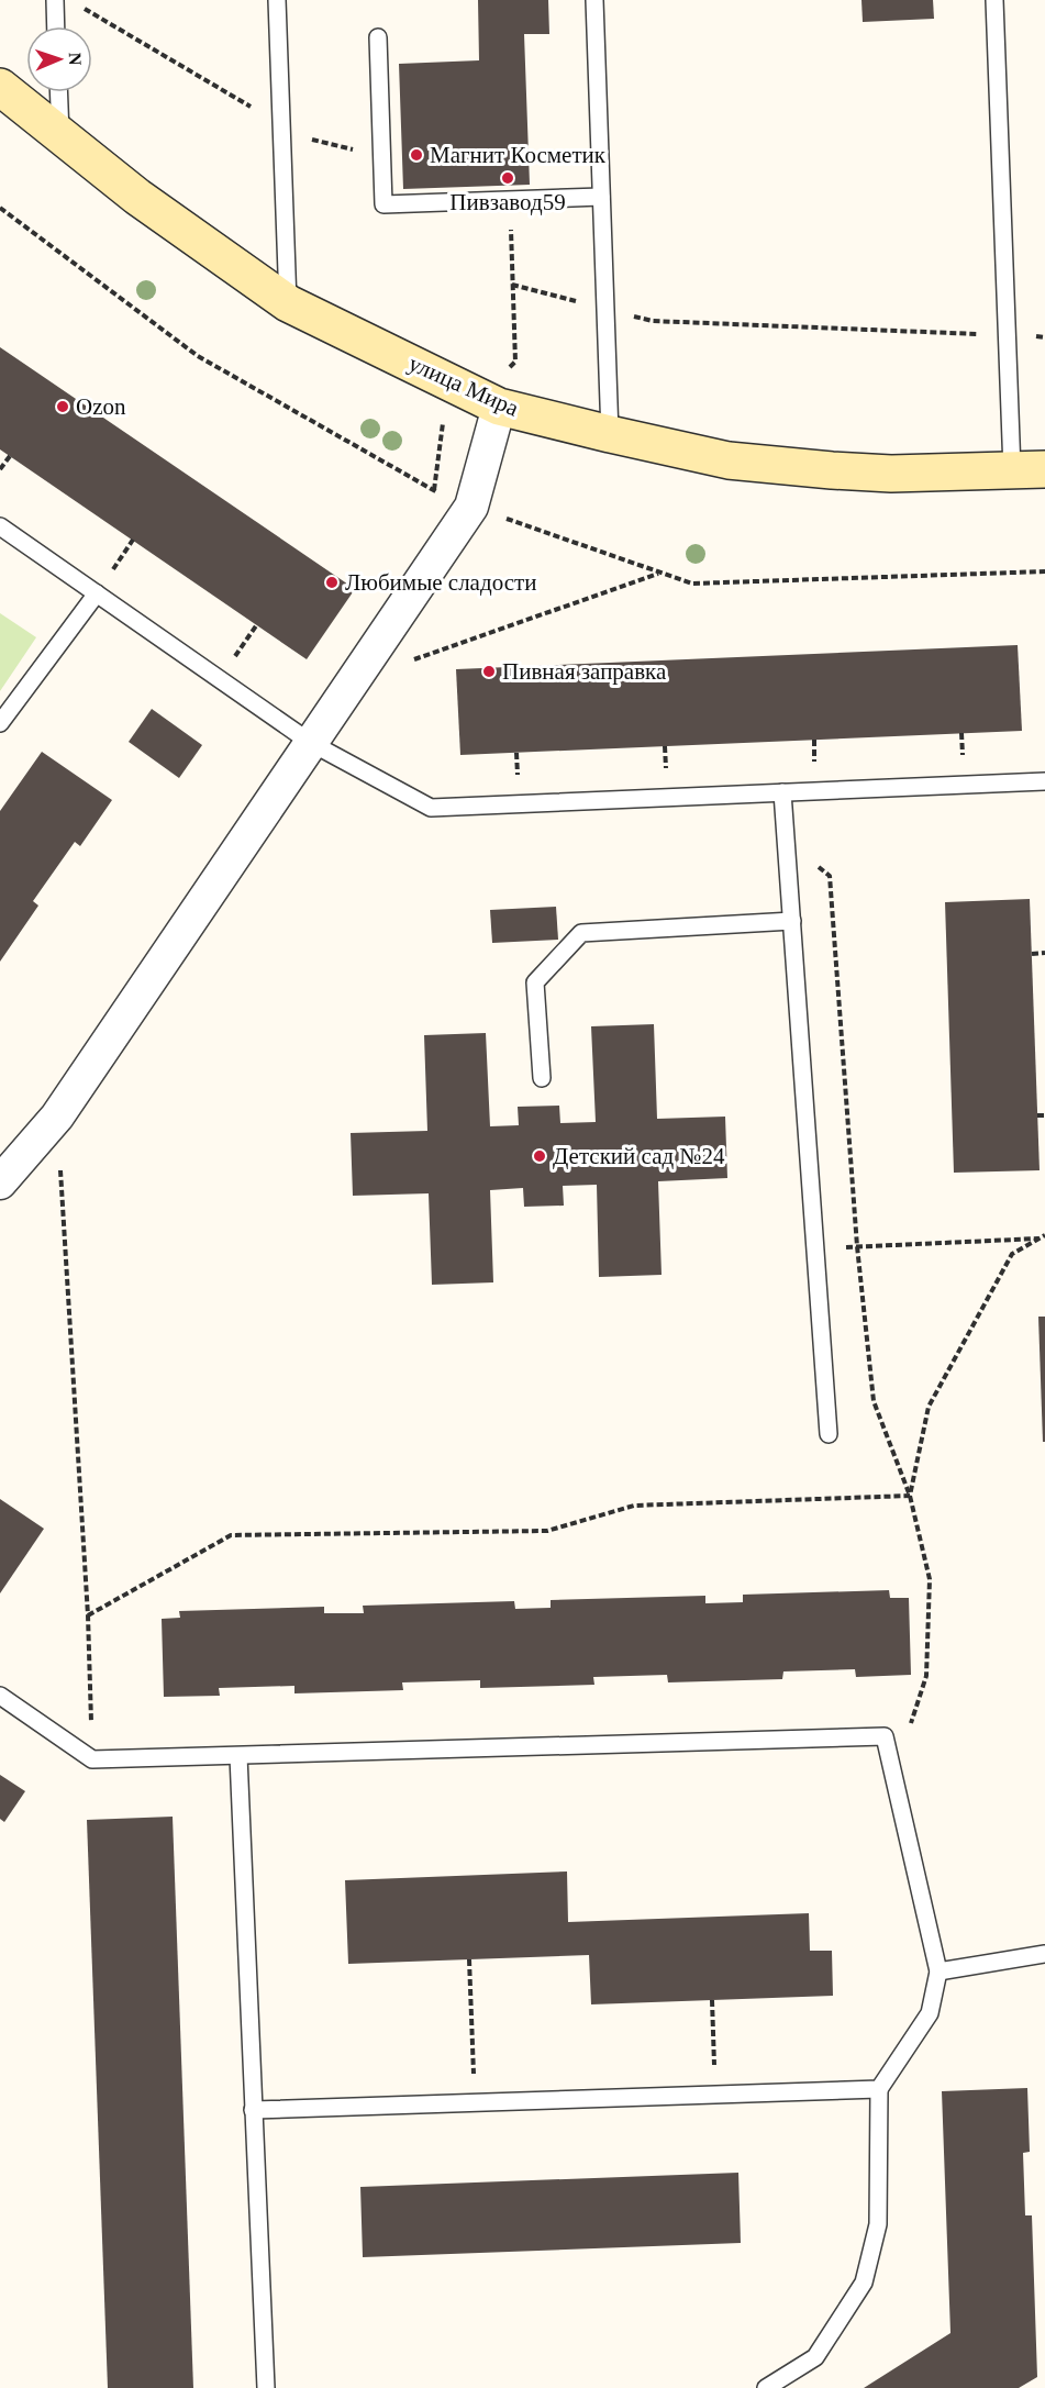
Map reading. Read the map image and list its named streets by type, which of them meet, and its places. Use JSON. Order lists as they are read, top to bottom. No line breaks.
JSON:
{"streets":{"street":["улица Мира"]},"places":["Магнит Косметик","Пивзавод59","Ozon","Любимые сладости","Пивная заправка","Детский сад №24"],"north":"right"}
